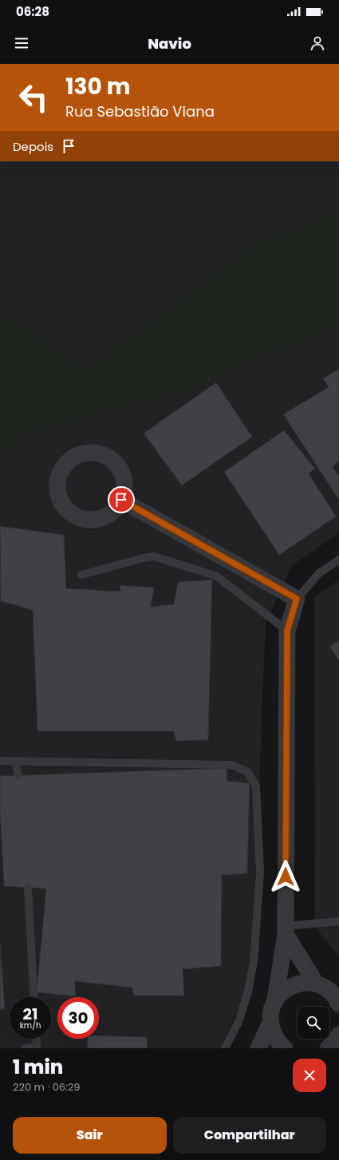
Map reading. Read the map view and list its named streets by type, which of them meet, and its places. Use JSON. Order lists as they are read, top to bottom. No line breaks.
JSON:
{"page":{"status":"06:28","header":"Navio","turn":["130 m","Rua Sebastião Viana"],"then":"Depois","speed":"21 km/h","limit":"30","heading":["1 min","220 m · 06:29"],"buttons":["Sair","Compartilhar"]}}
